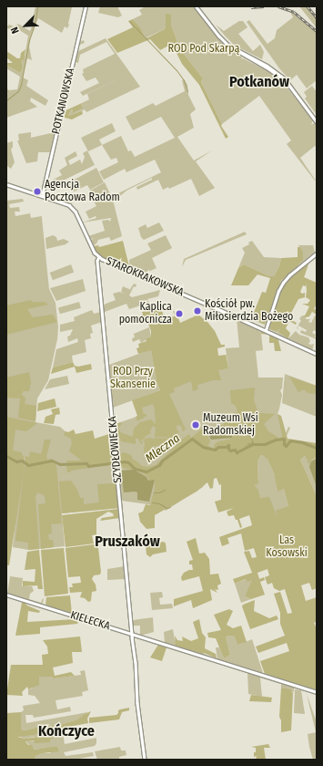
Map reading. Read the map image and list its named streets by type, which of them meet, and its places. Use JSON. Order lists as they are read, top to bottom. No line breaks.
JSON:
{"streets":{"street":["POTKANOWSKA","STAROKRAKOWSKA","SZYDŁOWIECKA","KIELECKA"]},"crossings":[["POTKANOWSKA","STAROKRAKOWSKA"],["STAROKRAKOWSKA","SZYDŁOWIECKA"],["SZYDŁOWIECKA","KIELECKA"]],"districts":["Potkanów","Pruszaków","Kończyce"],"water":["Mleczna"],"parks":["ROD Pod Skarpą","ROD Przy Skansenie","Las Kosowski"],"places":["Agencja Pocztowa Radom","Kościół pw. Miłosierdzia Bożego","Kaplica pomocnicza","Muzeum Wsi Radomskiej"],"north":"bottom left"}
